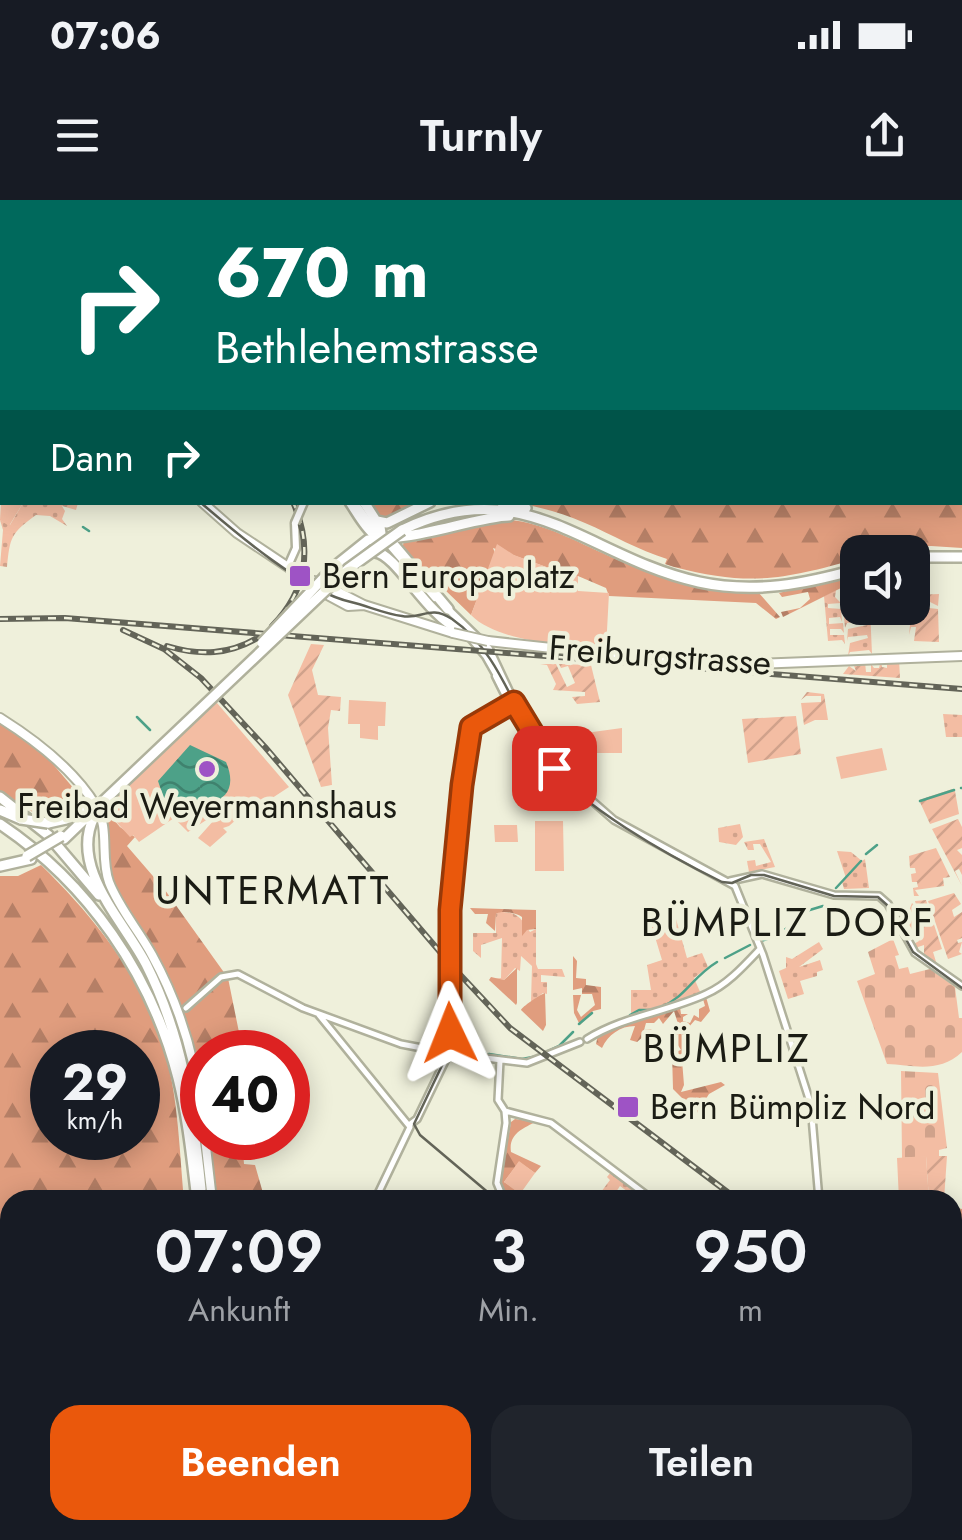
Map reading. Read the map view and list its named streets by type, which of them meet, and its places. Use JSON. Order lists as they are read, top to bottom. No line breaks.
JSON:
{"streets":{"main road":["Freiburgstrasse"]},"districts":["UNTERMATT","BÜMPLIZ DORF","BÜMPLIZ"],"places":{"transit":["Bern Europaplatz","Bern Bümpliz Nord"],"other":["Freibad Weyermannshaus"]},"page":{"status":"07:06","header":"Turnly","turn":["670 m","Bethlehemstrasse"],"then":"Dann","speed":"29 km/h","limit":"40","eta":["07:09","Ankunft","3","Min.","950","m"],"buttons":["Beenden","Teilen"]}}
